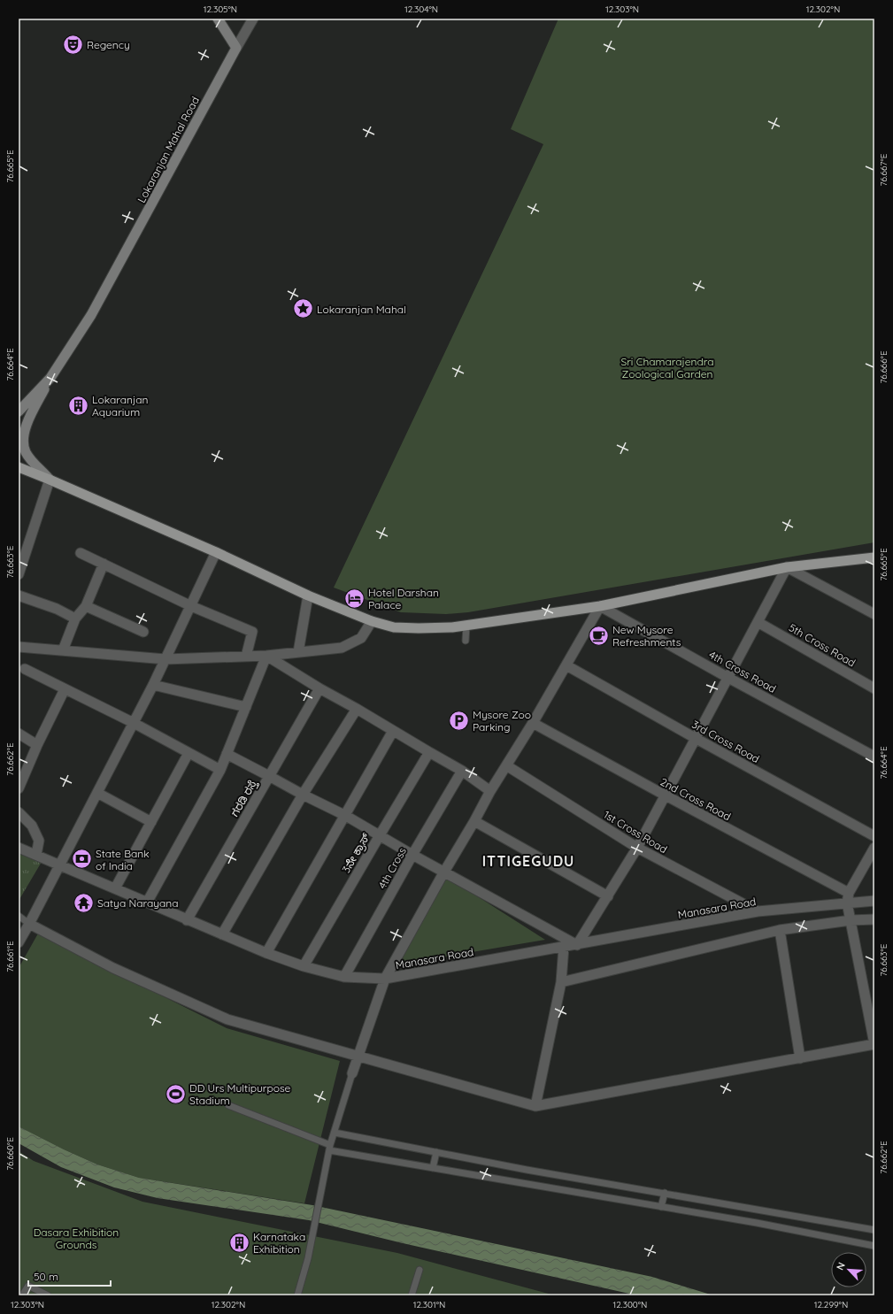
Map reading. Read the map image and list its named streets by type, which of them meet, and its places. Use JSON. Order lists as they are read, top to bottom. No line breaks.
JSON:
{"streets":{"main road":["Lokaranjan Mahal Road"],"street":["5th Cross Road","4th Cross Road","3rd Cross Road","ಗರಡಿ ರಸ್ತೆ","2nd Cross Road","1st Cross Road","3ನೆೇ ಕ್ರಾಸ್","4th Cross","Manasara Road"]},"crossings":[["ಗರಡಿ ರಸ್ತೆ","Manasara Road"],["1st Cross Road","Manasara Road"],["3ನೆೇ ಕ್ರಾಸ್","Manasara Road"],["4th Cross","Manasara Road"]],"districts":["ITTIGEGUDU"],"parks":["Sri Chamarajendra Zoological Garden","Dasara Exhibition Grounds"],"places":{"theatre":["Regency"],"place":["Lokaranjan Mahal"],"building":["Lokaranjan Aquarium","Karnataka Exhibition"],"hotel":["Hotel Darshan Palace"],"cafe":["New Mysore Refreshments"],"parking":["Mysore Zoo Parking"],"bank":["State Bank of India"],"temple":["Satya Narayana"],"sports":["DD Urs Multipurpose Stadium"]},"scale_bar":"50 m","north":"top left","coordinates":["12.305°N","12.304°N","12.303°N","12.302°N","76.665°E","76.667°E","76.664°E","76.666°E","76.663°E","76.662°E","76.661°E","76.660°E","12.301°N","12.300°N","12.299°N"]}
